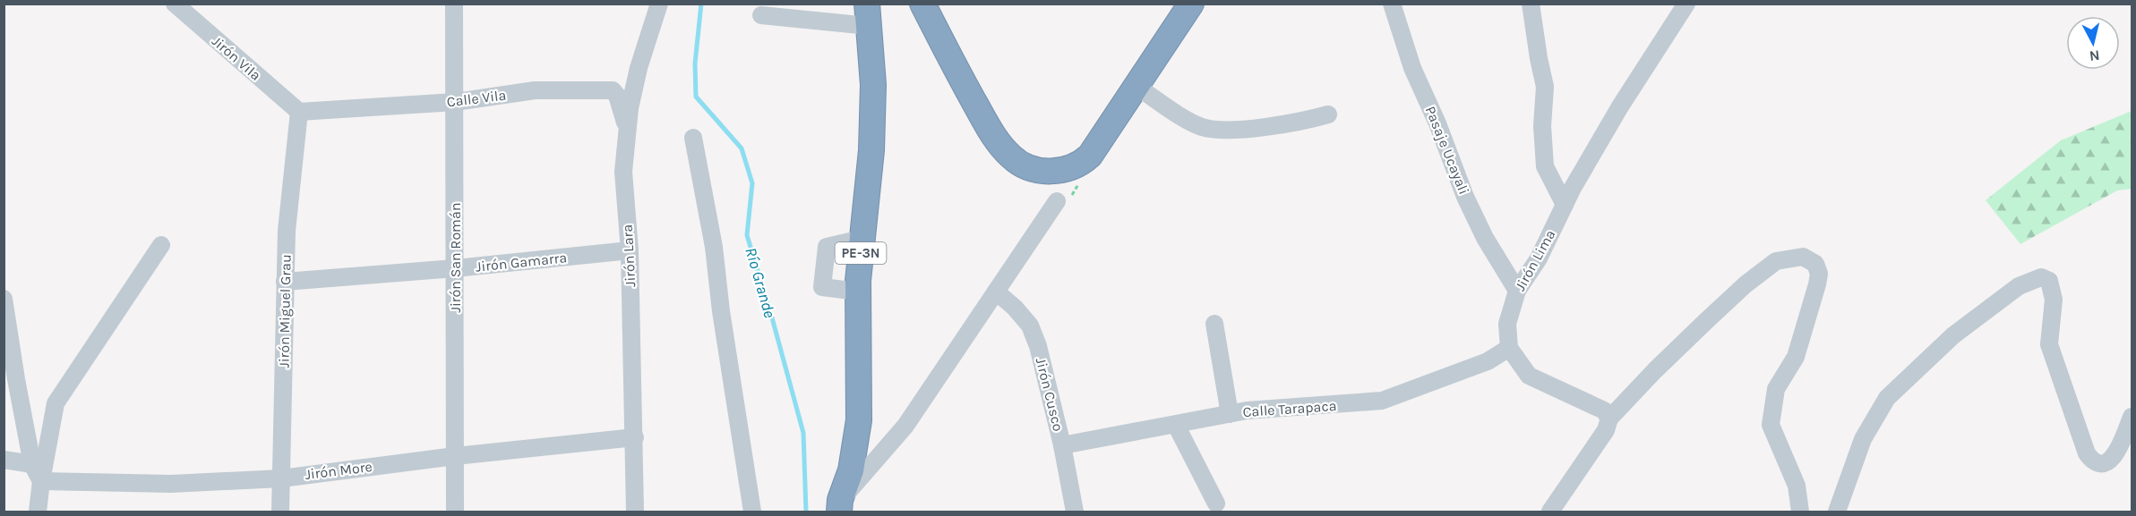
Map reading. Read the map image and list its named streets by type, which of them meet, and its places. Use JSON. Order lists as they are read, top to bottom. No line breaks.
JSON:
{"streets":{"highway":["PE-3N"],"street":["Jirón Vila","Calle Vila","Pasaje Ucayali","Jirón Lara","Jirón San Román","Jirón Lima","Jirón Gamarra","Jirón Miguel Grau","Jirón Cusco","Calle Tarapaca","Jirón More"]},"crossings":[["Jirón Vila","Calle Vila"],["Jirón Vila","Jirón Miguel Grau"],["Calle Vila","Jirón Lara"],["Calle Vila","Jirón San Román"],["Calle Vila","Jirón Miguel Grau"],["Pasaje Ucayali","Jirón Lima"],["Jirón Lara","Jirón Gamarra"],["Jirón Lara","Jirón More"],["Jirón San Román","Jirón Gamarra"],["Jirón San Román","Jirón More"],["Jirón Lima","Calle Tarapaca"],["Jirón Gamarra","Jirón Miguel Grau"],["Jirón Miguel Grau","Jirón More"],["Jirón Cusco","Calle Tarapaca"]],"water":["Río Grande"],"north":"bottom"}
